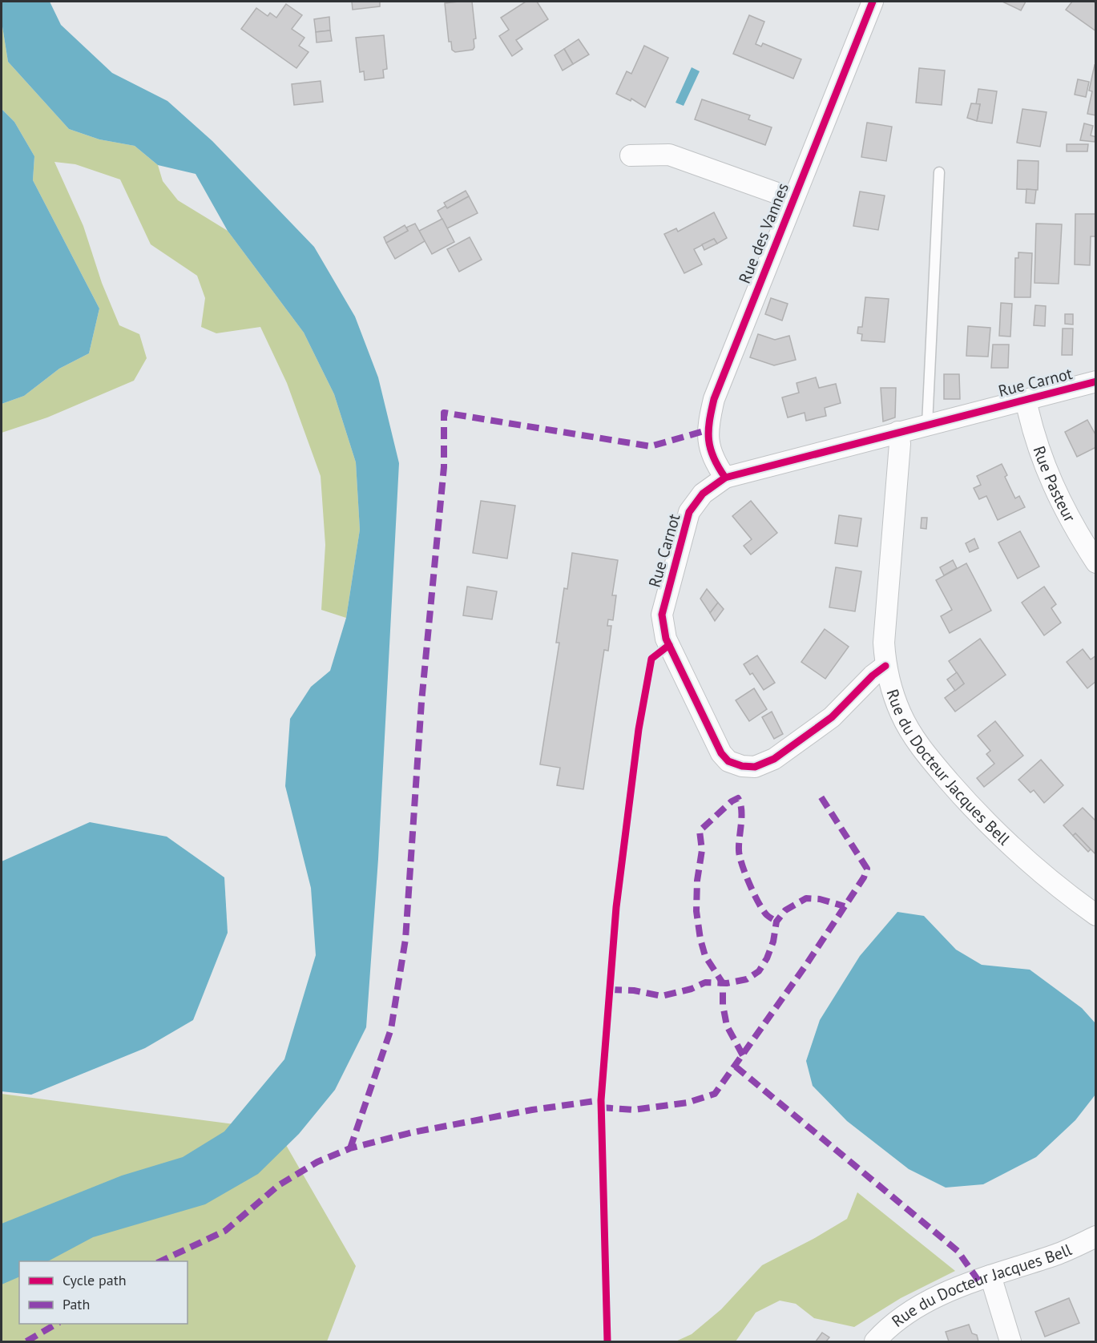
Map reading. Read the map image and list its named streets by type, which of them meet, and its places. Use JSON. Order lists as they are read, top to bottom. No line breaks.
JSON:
{"streets":{"street":["Rue des Vannes","Rue Carnot","Rue Pasteur","Rue du Docteur Jacques Bell"]},"crossings":[["Rue des Vannes","Rue Carnot"],["Rue Carnot","Rue Pasteur"],["Rue Carnot","Rue du Docteur Jacques Bell"]],"legend":["Cycle path","Path"]}
